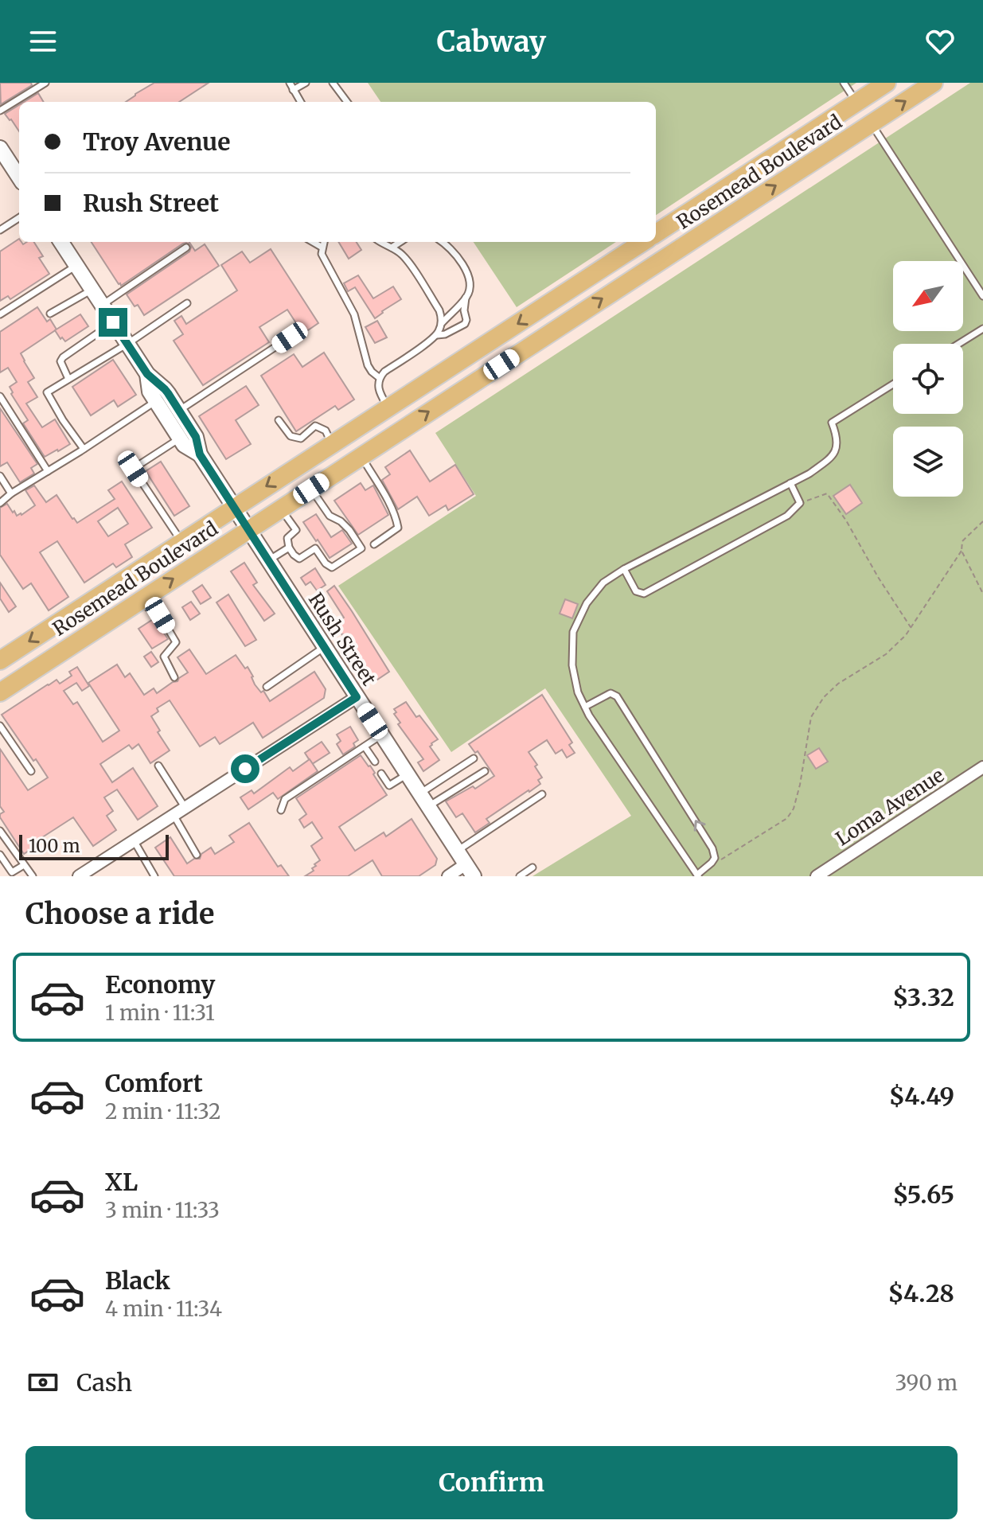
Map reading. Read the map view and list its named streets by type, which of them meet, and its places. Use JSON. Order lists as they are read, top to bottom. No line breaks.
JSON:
{"streets":{"main road":["Rosemead Boulevard"],"street":["Rush Street","Loma Avenue"]},"crossings":[["Rosemead Boulevard","Rush Street"]],"scale_bar":"100 m","north":"bottom left","page":{"header":"Cabway","banner":["Troy Avenue","Rush Street"],"scale":"100 m","heading":"Choose a ride","list":[{"name":"Economy","note":"1 min · 11:31","value":"$3.32"},{"name":"Comfort","note":"2 min · 11:32","value":"$4.49"},{"name":"XL","note":"3 min · 11:33","value":"$5.65"},{"name":"Black","note":"4 min · 11:34","value":"$4.28"}],"pay":["Cash","390 m"],"buttons":"Confirm"}}
